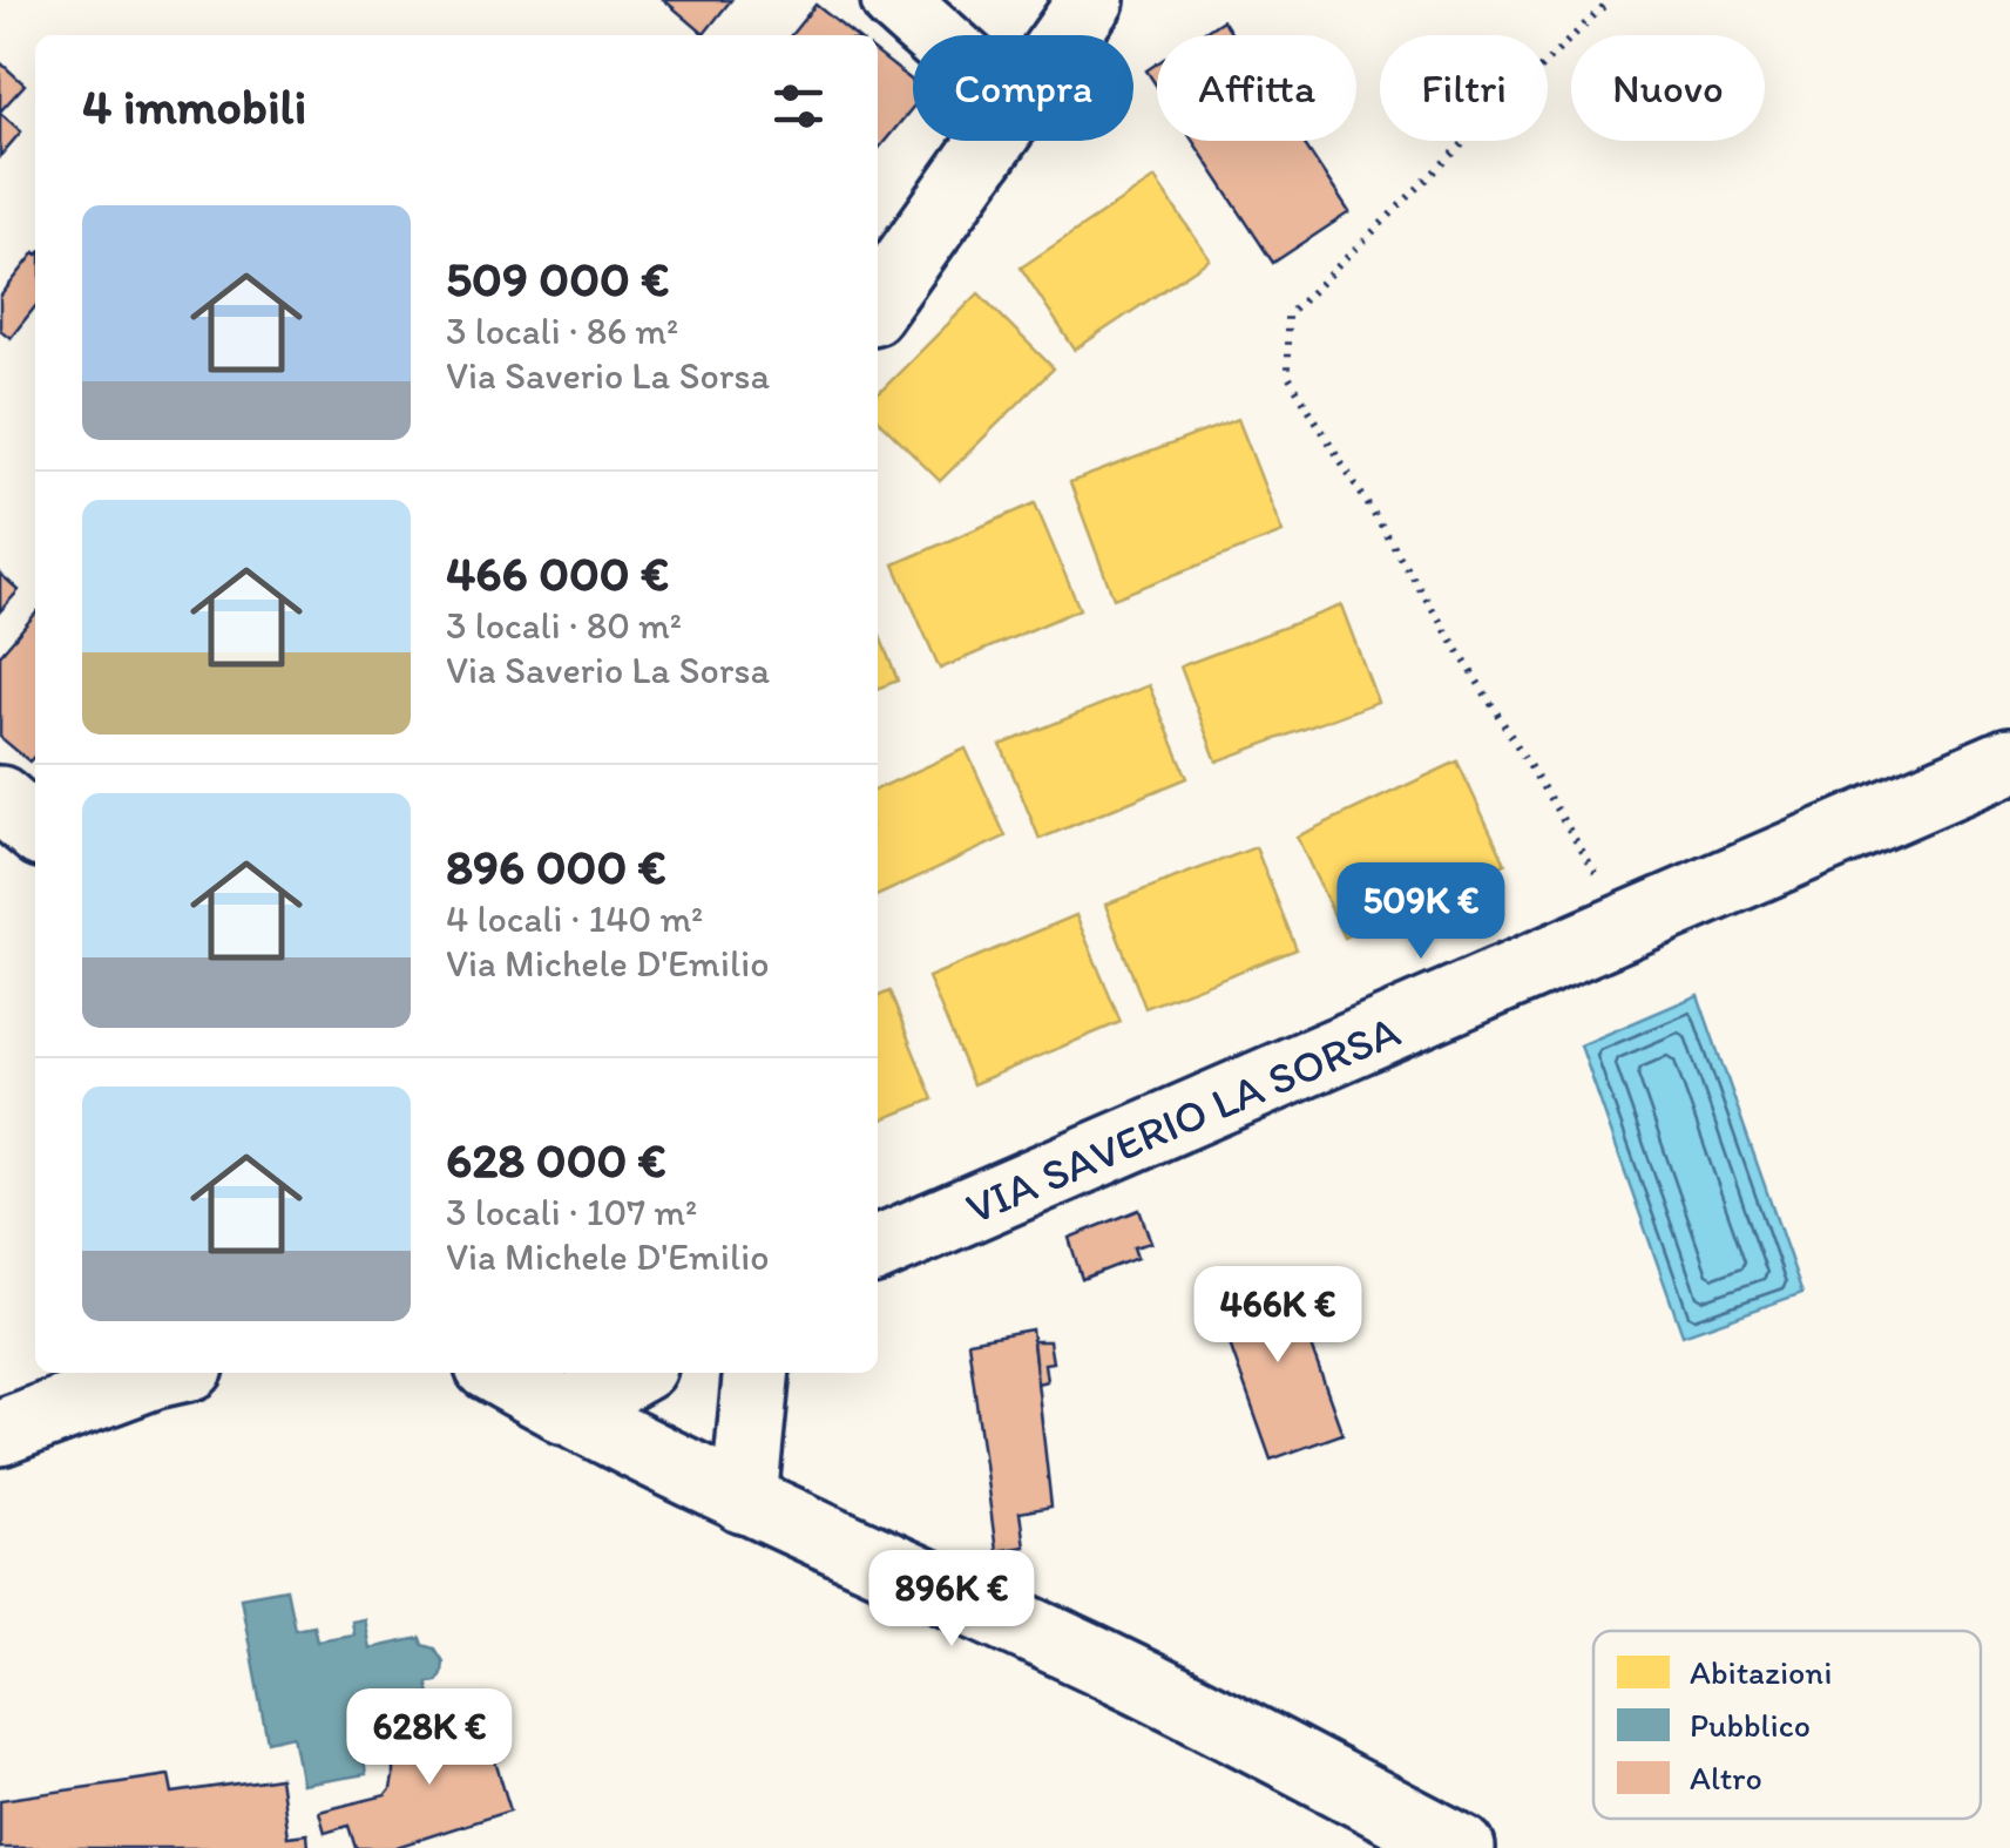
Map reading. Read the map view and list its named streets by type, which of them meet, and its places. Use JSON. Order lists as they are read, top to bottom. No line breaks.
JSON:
{"streets":{"street":["VIA SAVERIO LA SORSA"]},"legend":["Abitazioni","Pubblico","Altro"],"page":{"chip":["Compra","Affitta","Filtri","Nuovo"],"heading":"4 immobili","list":[{"name":"509 000 €","note":"3 locali · 86 m² · Via Saverio La Sorsa"},{"name":"466 000 €","note":"3 locali · 80 m² · Via Saverio La Sorsa"},{"name":"896 000 €","note":"4 locali · 140 m² · Via Michele D'Emilio"},{"name":"628 000 €","note":"3 locali · 107 m² · Via Michele D'Emilio"}],"price":["509K €","466K €","896K €","628K €"]}}
